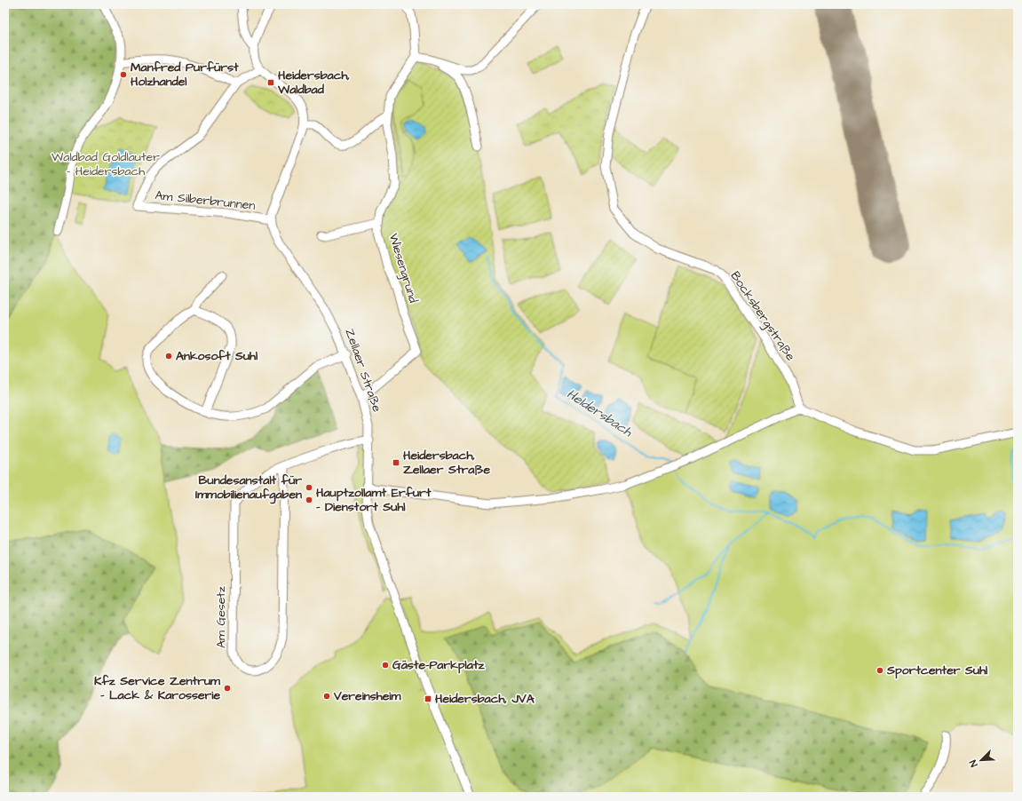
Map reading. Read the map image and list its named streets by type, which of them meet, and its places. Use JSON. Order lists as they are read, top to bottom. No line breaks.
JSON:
{"streets":{"street":["Am Silberbrunnen","Wiesengrund","Bocksbergstraße","Zellaer Straße","Am Gesetz"]},"crossings":[["Am Silberbrunnen","Zellaer Straße"],["Wiesengrund","Zellaer Straße"],["Zellaer Straße","Am Gesetz"]],"water":["Heldersbach"],"parks":["Waldbad Goldlauter - Heidersbach"],"places":{"other":["Manfred Purfürst Holzhandel","Ankosoft Suhl","Bundesanstalt für Immobilienaufgaben","Hauptzollamt Erfurt - Dienstort Suhl","Gäste-Parkplatz","Sportcenter Suhl","Kfz Service Zentrum - Lack & Karosserie","Vereinsheim"],"transit":["Heidersbach, Waldbad","Heidersbach, Zellaer Straße","Heidersbach, JVA"]},"north":"bottom left"}
